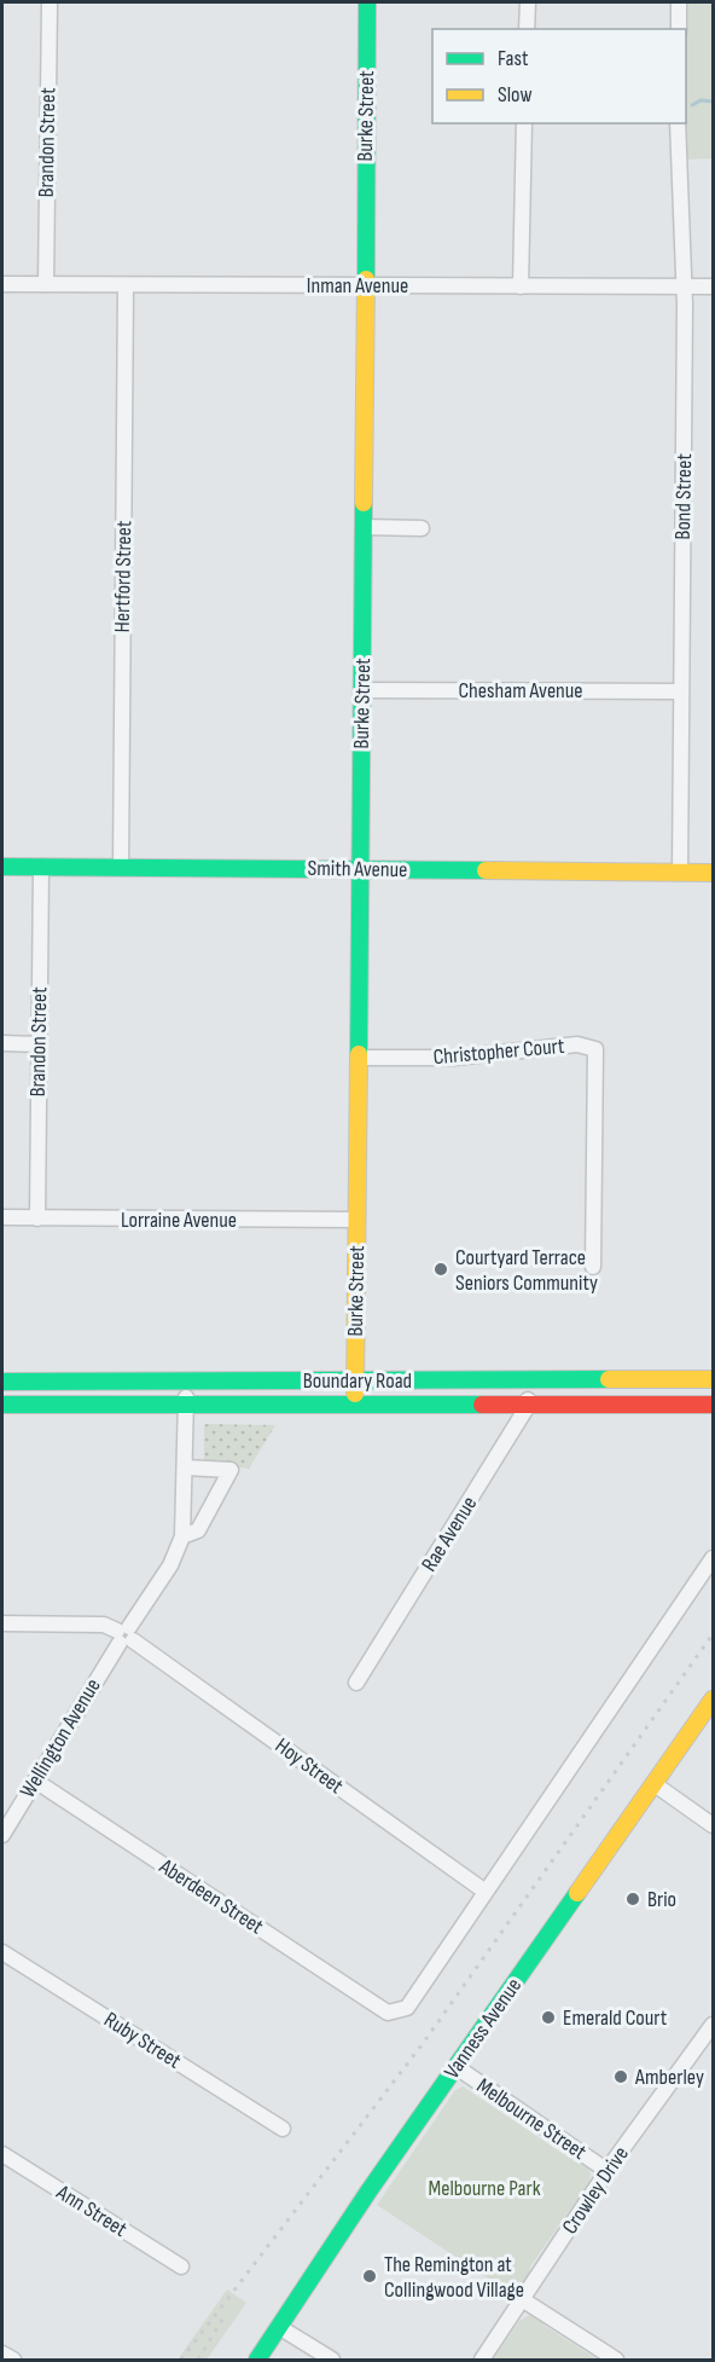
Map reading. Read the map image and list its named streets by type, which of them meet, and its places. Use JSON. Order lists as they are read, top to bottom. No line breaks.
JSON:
{"streets":{"street":["Burke Street","Brandon Street","Inman Avenue","Bond Street","Hertford Street","Chesham Avenue","Smith Avenue","Christopher Court","Lorraine Avenue","Boundary Road","Rae Avenue","Wellington Avenue","Hoy Street","Aberdeen Street","Vanness Avenue","Ruby Street","Melbourne Street","Crowley Drive","Ann Street"]},"crossings":[["Burke Street","Inman Avenue"],["Burke Street","Chesham Avenue"],["Burke Street","Smith Avenue"],["Burke Street","Christopher Court"],["Burke Street","Lorraine Avenue"],["Burke Street","Boundary Road"],["Brandon Street","Inman Avenue"],["Brandon Street","Smith Avenue"],["Brandon Street","Lorraine Avenue"],["Inman Avenue","Bond Street"],["Inman Avenue","Hertford Street"],["Bond Street","Chesham Avenue"],["Bond Street","Smith Avenue"],["Hertford Street","Smith Avenue"],["Boundary Road","Rae Avenue"],["Boundary Road","Wellington Avenue"],["Wellington Avenue","Hoy Street"],["Wellington Avenue","Aberdeen Street"],["Hoy Street","Aberdeen Street"],["Vanness Avenue","Melbourne Street"],["Melbourne Street","Crowley Drive"]],"parks":["Melbourne Park"],"places":["Courtyard Terrace Seniors Community","Brio","Emerald Court","Amberley","The Remington at Collingwood Village"],"legend":["Fast","Slow"]}
